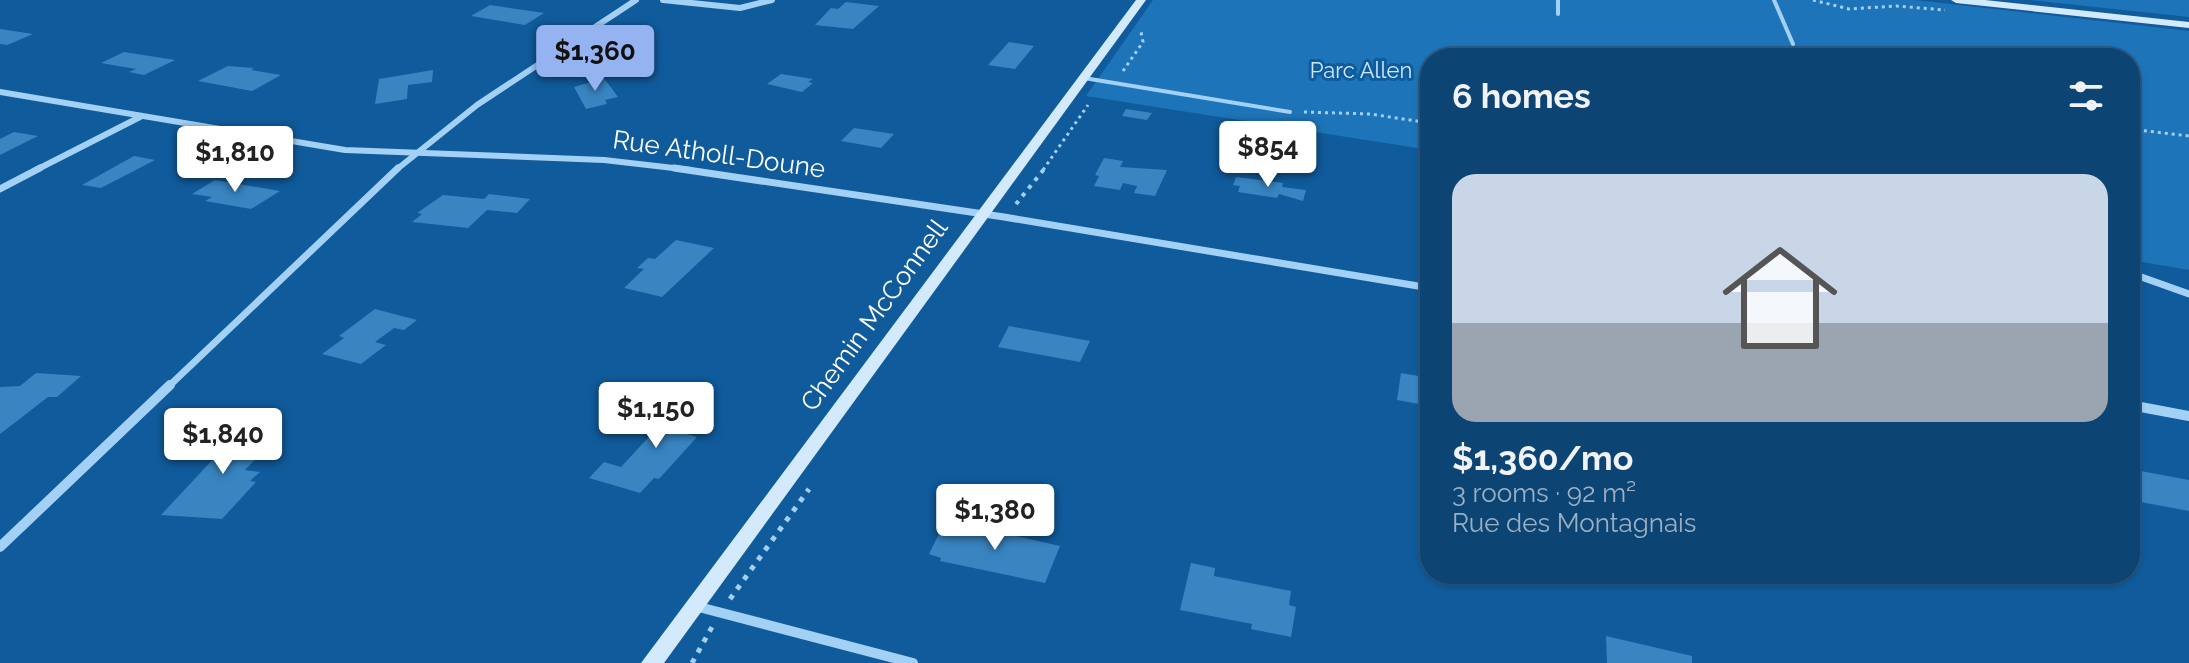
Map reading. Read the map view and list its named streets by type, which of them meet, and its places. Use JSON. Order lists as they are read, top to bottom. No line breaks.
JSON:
{"streets":{"street":["Rue Atholl-Doune","Chemin McConnell"]},"crossings":[["Rue Atholl-Doune","Chemin McConnell"]],"parks":["Parc Allen"],"page":{"price":["$1,360","$854","$1,810","$1,150","$1,840","$1,380"],"heading":"6 homes","list":[{"name":"$1,360/mo","note":"3 rooms · 92 m² · Rue des Montagnais"}]}}
